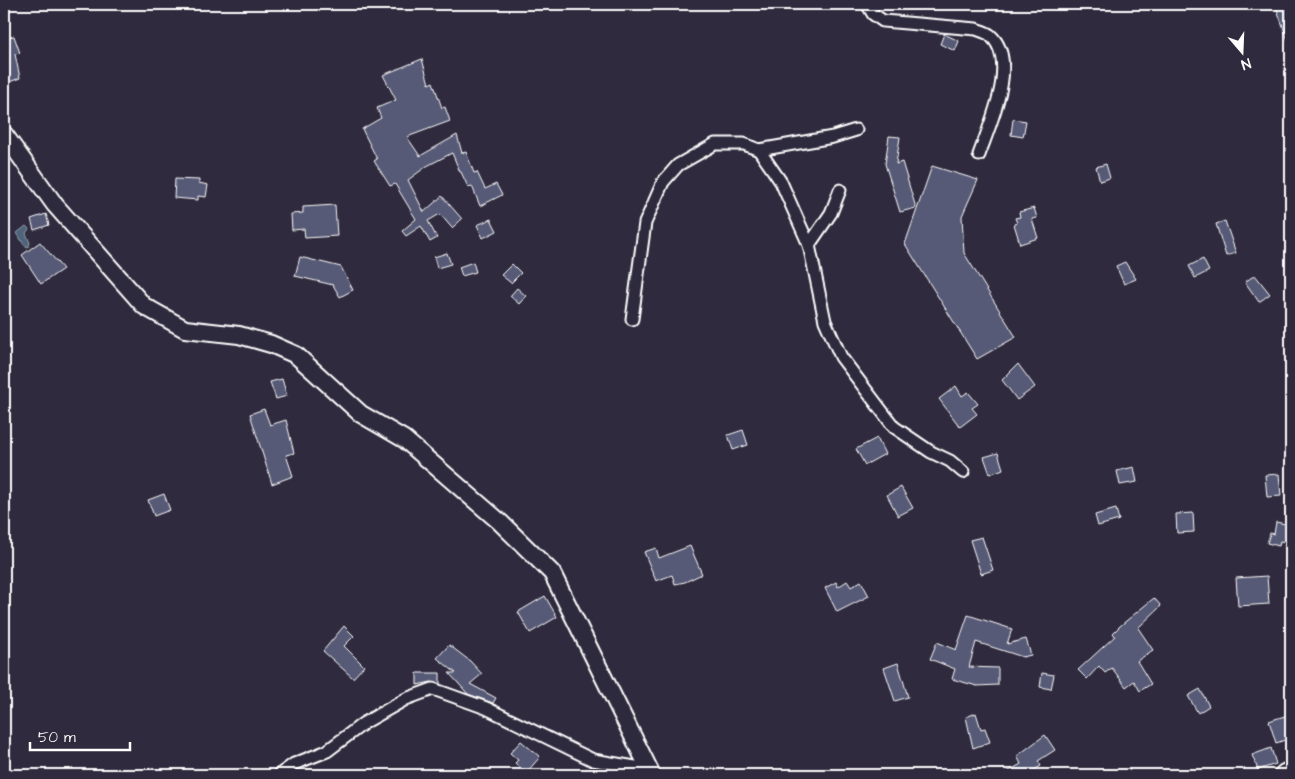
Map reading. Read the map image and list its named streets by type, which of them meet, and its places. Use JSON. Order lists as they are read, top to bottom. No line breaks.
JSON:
{"scale_bar":"50 m","north":"bottom"}
